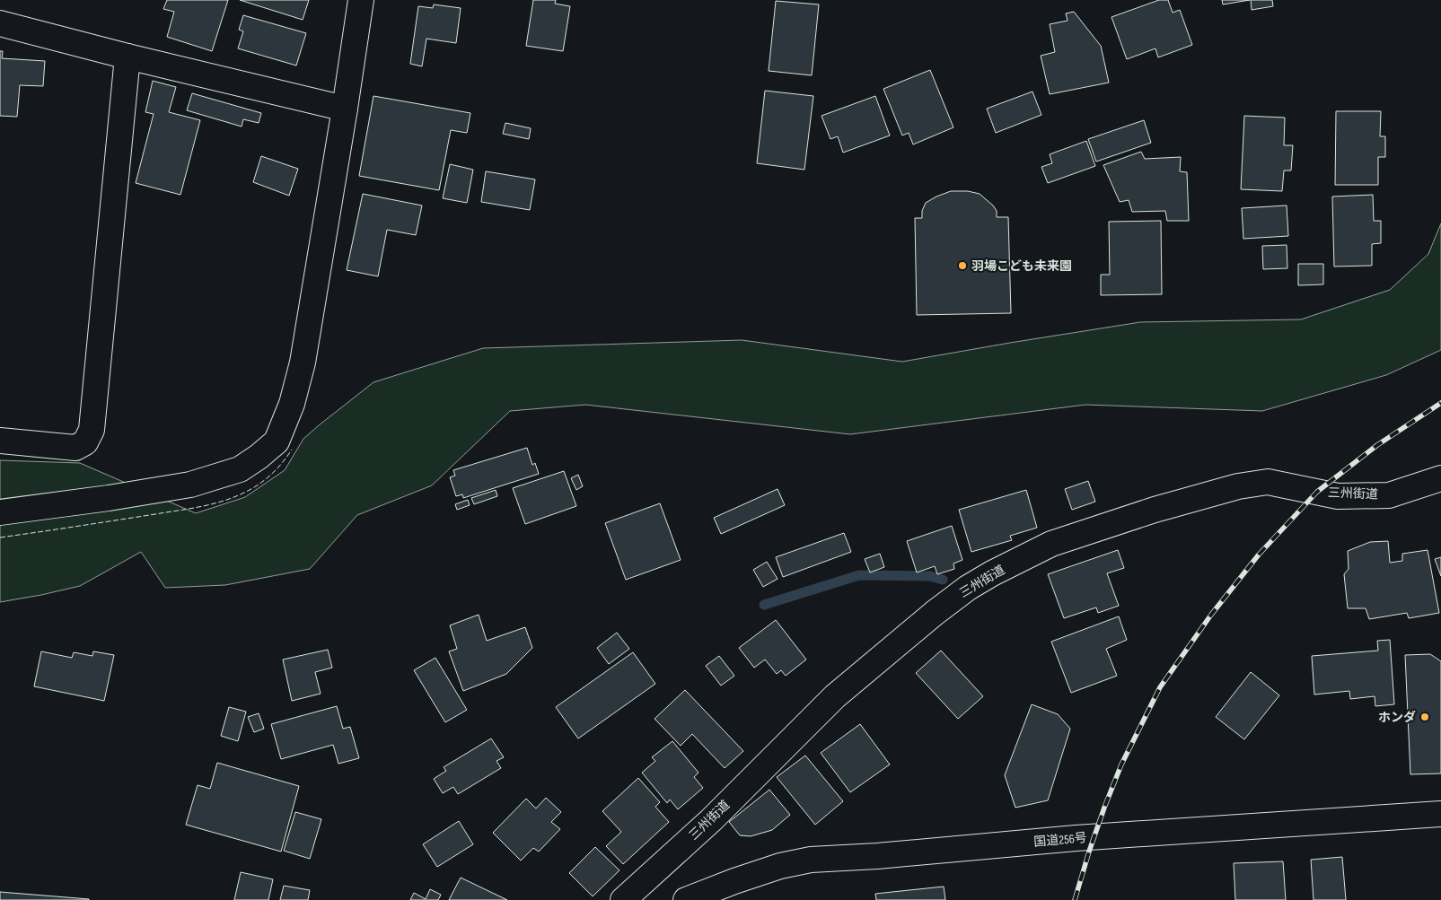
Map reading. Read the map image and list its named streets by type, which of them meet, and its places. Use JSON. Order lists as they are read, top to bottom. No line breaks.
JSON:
{"streets":{"main road":["三州街道","国道256号"]},"places":["羽場こども未来園","ホンダ"]}
